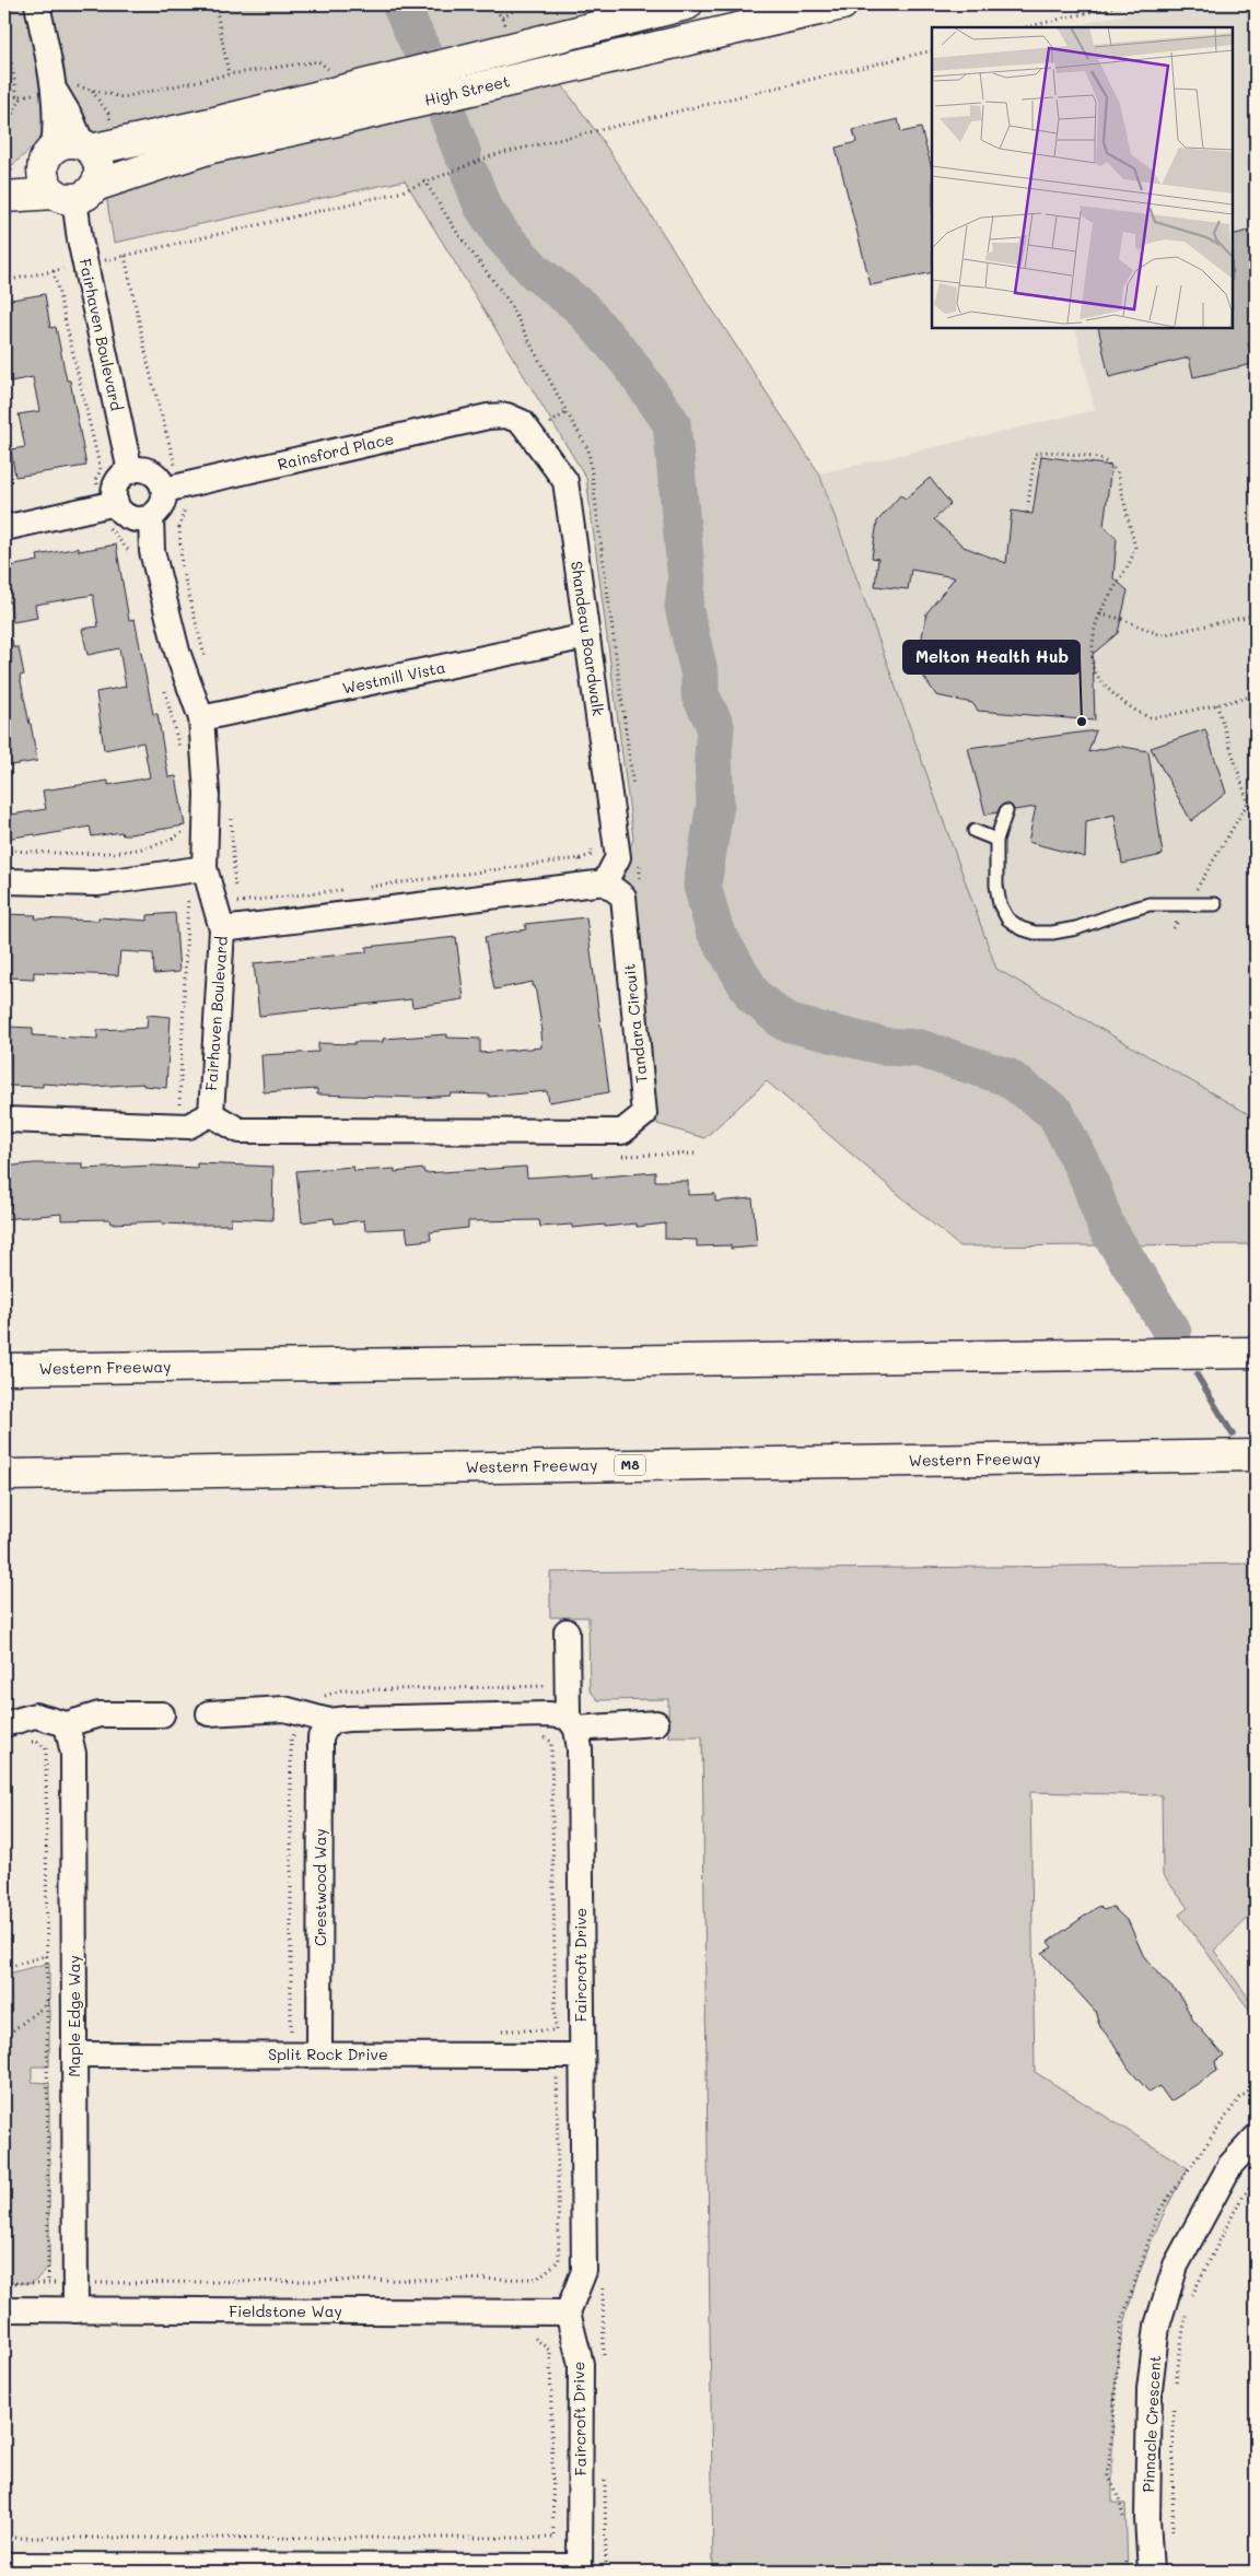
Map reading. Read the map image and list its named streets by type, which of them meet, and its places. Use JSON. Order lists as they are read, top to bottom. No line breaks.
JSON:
{"streets":{"main road":["High Street","Western Freeway","M8"],"street":["Fairhaven Boulevard","Rainsford Place","Shandeau Boardwalk","Westmill Vista","Tandara Circuit","Crestwood Way","Faircroft Drive","Maple Edge Way","Split Rock Drive","Fieldstone Way","Pinnacle Crescent"]},"crossings":[["High Street","Fairhaven Boulevard"],["Fairhaven Boulevard","Rainsford Place"],["Fairhaven Boulevard","Westmill Vista"],["Fairhaven Boulevard","Tandara Circuit"],["Rainsford Place","Shandeau Boardwalk"],["Shandeau Boardwalk","Westmill Vista"],["Shandeau Boardwalk","Tandara Circuit"],["Crestwood Way","Split Rock Drive"],["Faircroft Drive","Split Rock Drive"],["Faircroft Drive","Fieldstone Way"],["Maple Edge Way","Split Rock Drive"],["Maple Edge Way","Fieldstone Way"]],"places":["Melton Health Hub"]}
